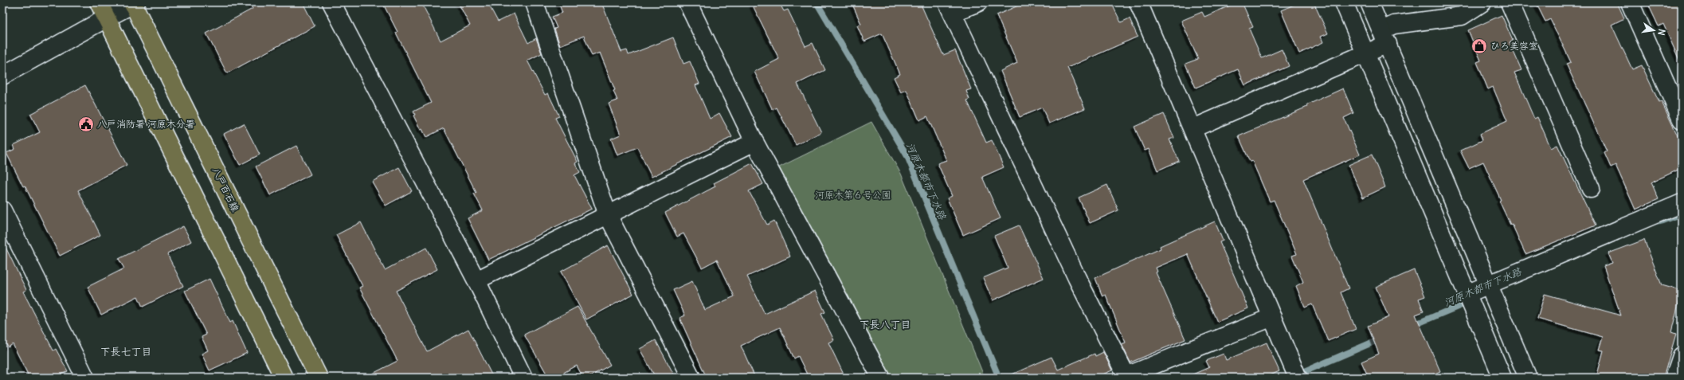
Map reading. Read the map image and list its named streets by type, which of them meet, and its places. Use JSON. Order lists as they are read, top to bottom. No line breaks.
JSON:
{"streets":{"main road":["八戸百石線"]},"districts":["下長八丁目","下長七丁目"],"water":["河原木都市下水路"],"parks":["河原木第６号公園"],"places":{"shop":["ひろ美容室"],"public building":["八戸消防署 河原木分署"]},"north":"right"}
